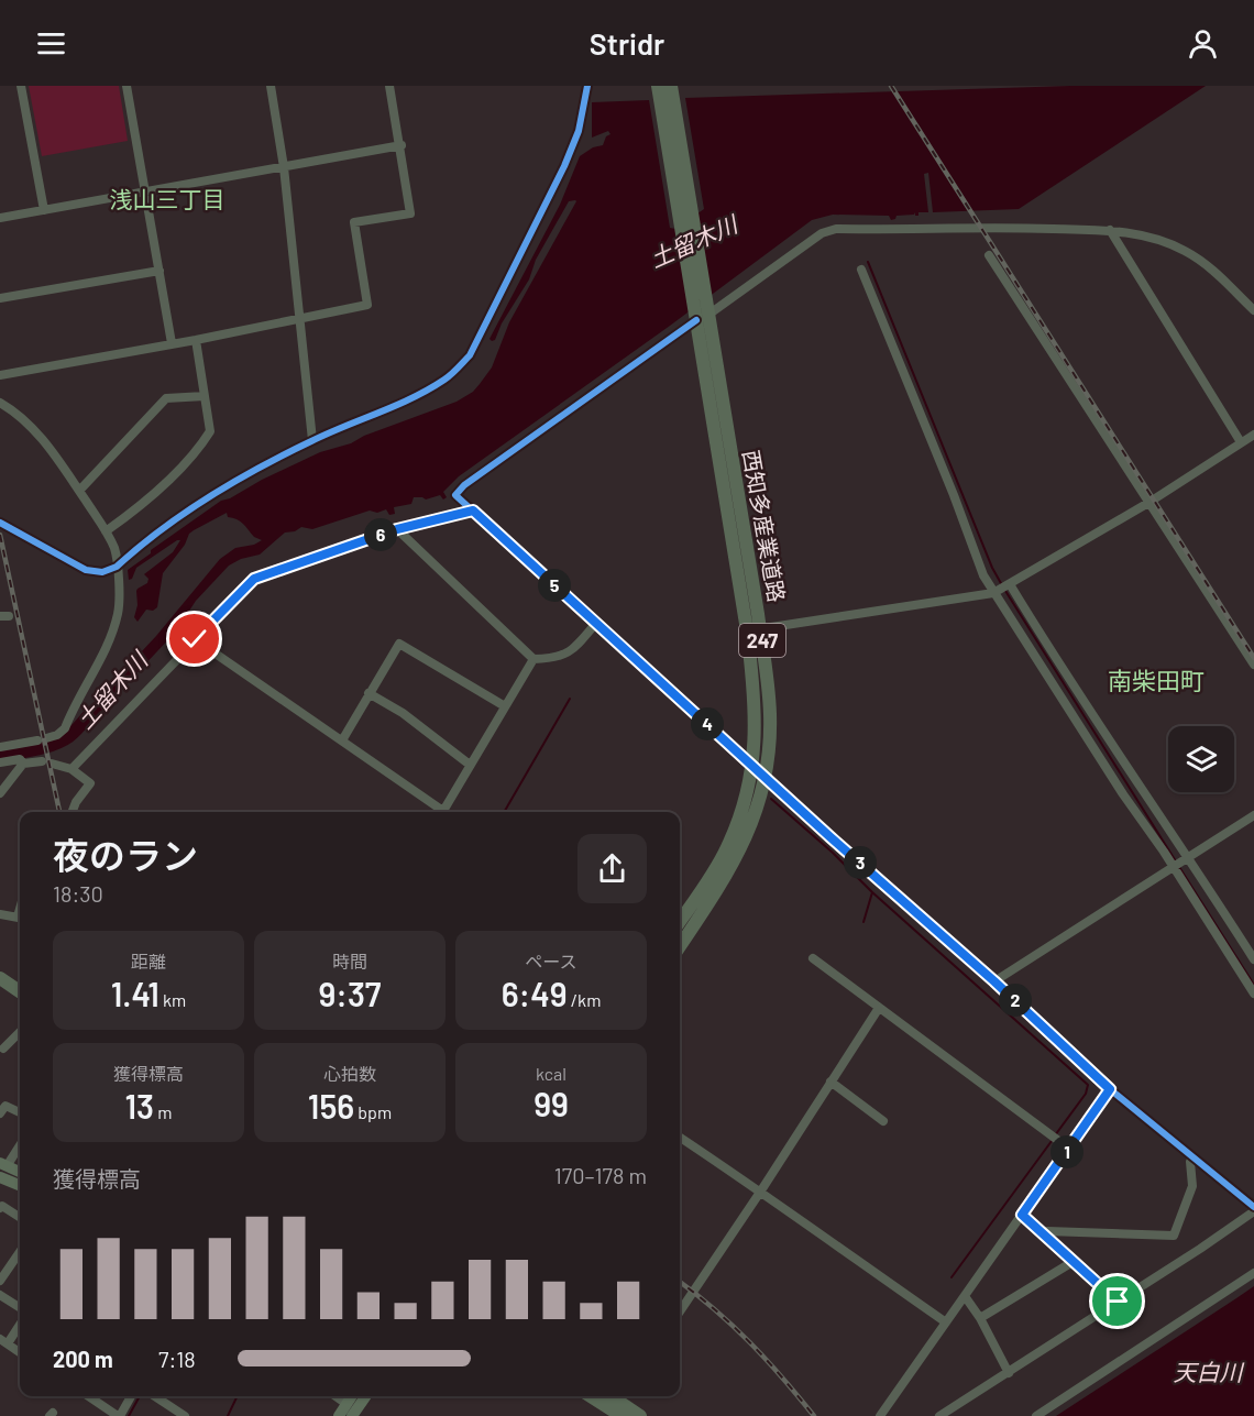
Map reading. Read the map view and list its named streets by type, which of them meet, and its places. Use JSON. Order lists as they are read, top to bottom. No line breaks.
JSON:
{"streets":{"highway":["西知多産業道路","247"]},"districts":["浅山三丁目","南柴田町"],"water":["土留木川","天白川"],"page":{"header":"Stridr","pins":["6","5","4","3","2","1"],"heading":["夜のラン","18:30"],"stats":[["距離","1.41 km"],["時間","9:37"],["ペース","6:49 /km"],["獲得標高","13 m"],["心拍数","156 bpm"],["kcal","99"]],"chart":["獲得標高","170–178 m"],"list":[{"name":"200 m","note":"7:18"}]}}
